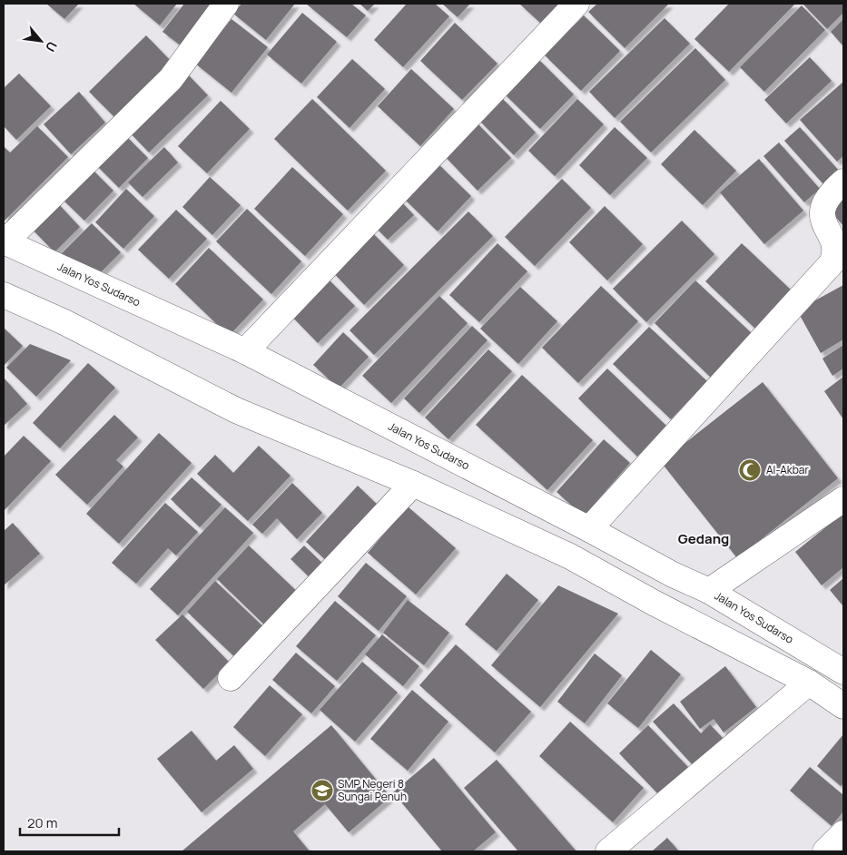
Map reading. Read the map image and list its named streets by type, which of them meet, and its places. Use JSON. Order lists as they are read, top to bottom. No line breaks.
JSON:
{"streets":{"street":["Jalan Yos Sudarso"]},"districts":["Gedang"],"places":{"mosque":["Al-Akbar"],"school or university":["SMP Negeri 8 Sungai Penuh"]},"scale_bar":"20 m","north":"bottom right"}
